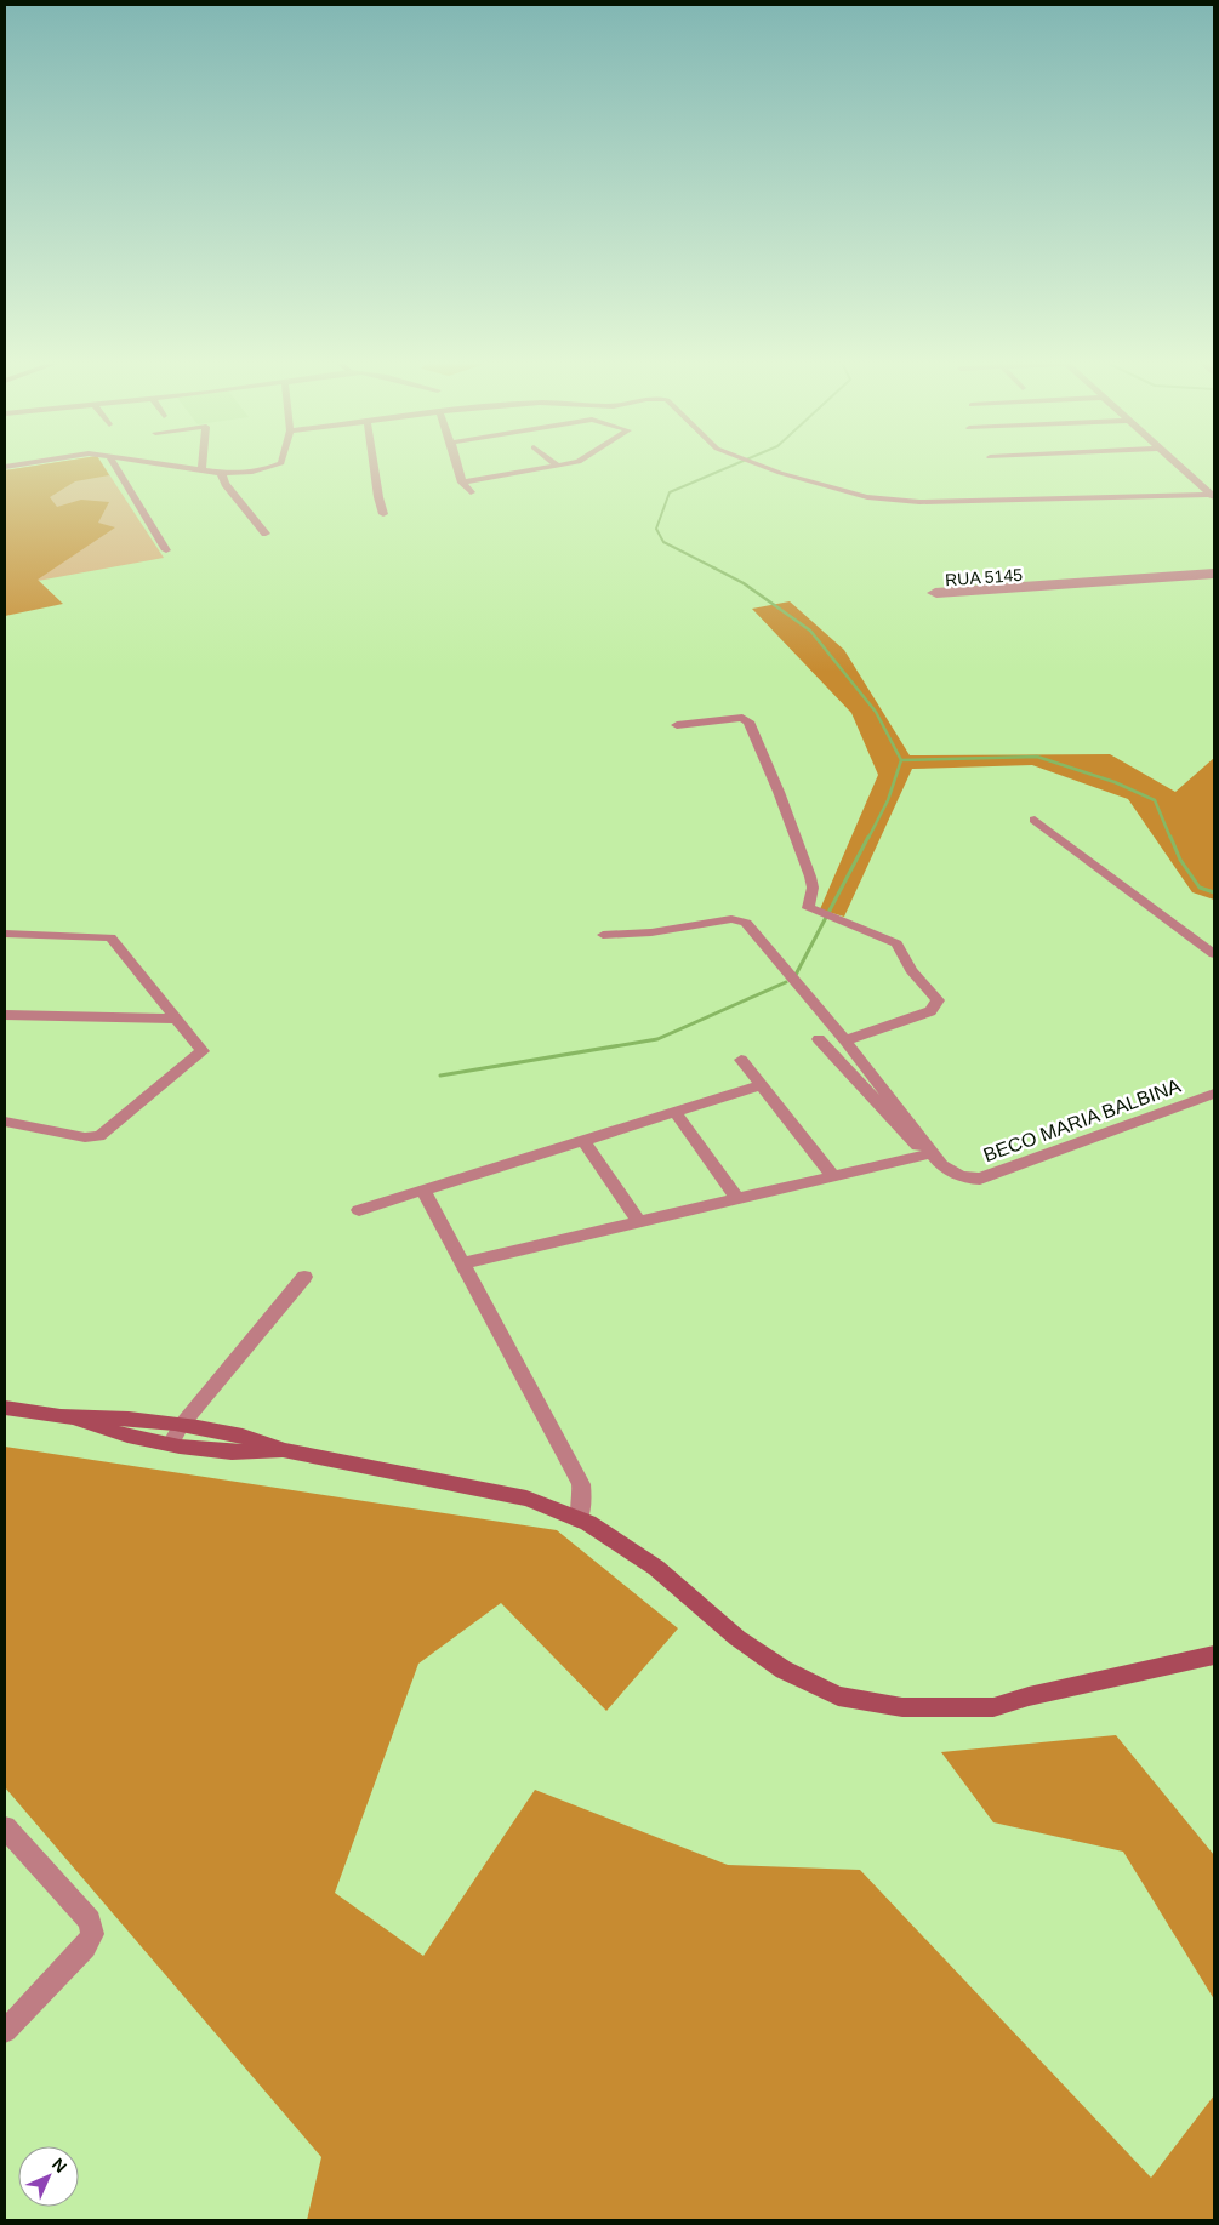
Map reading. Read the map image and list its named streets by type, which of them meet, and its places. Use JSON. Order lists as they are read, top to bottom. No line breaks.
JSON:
{"streets":{"street":["RUA 5145","BECO MARIA BALBINA"]},"north":"top right"}
